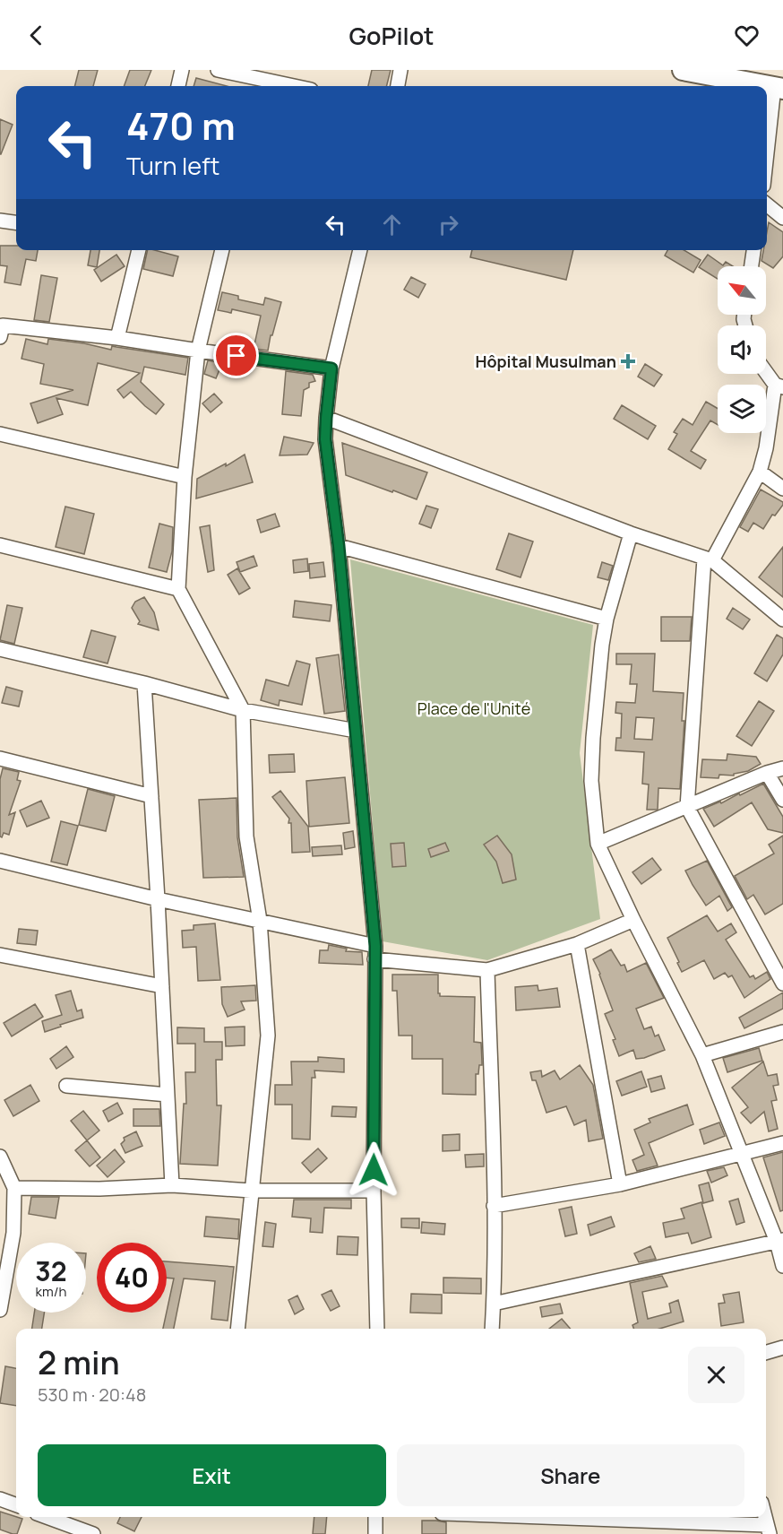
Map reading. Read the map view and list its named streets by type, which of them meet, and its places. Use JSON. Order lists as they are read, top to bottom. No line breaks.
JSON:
{"parks":["Place de l'Unité"],"places":{"health":["Hôpital Musulman"]},"north":"top left","page":{"header":"GoPilot","turn":["470 m","Turn left"],"speed":"32 km/h","limit":"40","heading":["2 min","530 m · 20:48"],"buttons":["Exit","Share"]}}
